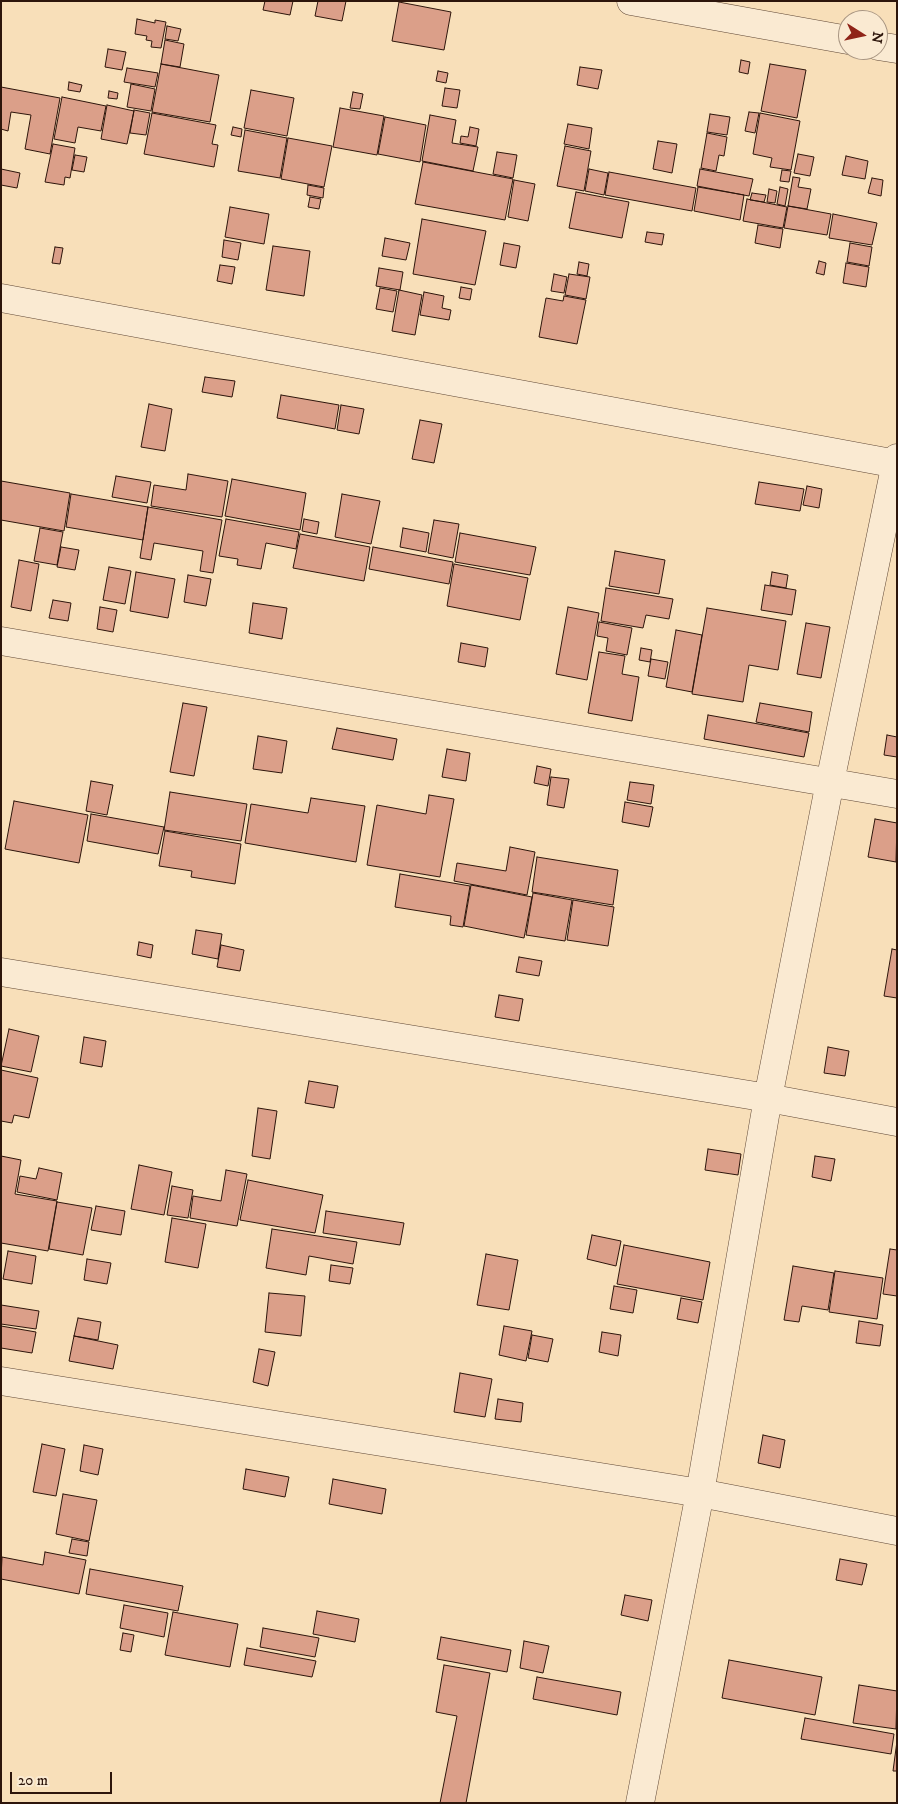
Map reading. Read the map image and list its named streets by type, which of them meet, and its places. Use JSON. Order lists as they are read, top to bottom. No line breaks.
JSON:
{"scale_bar":"20 m","north":"right"}
